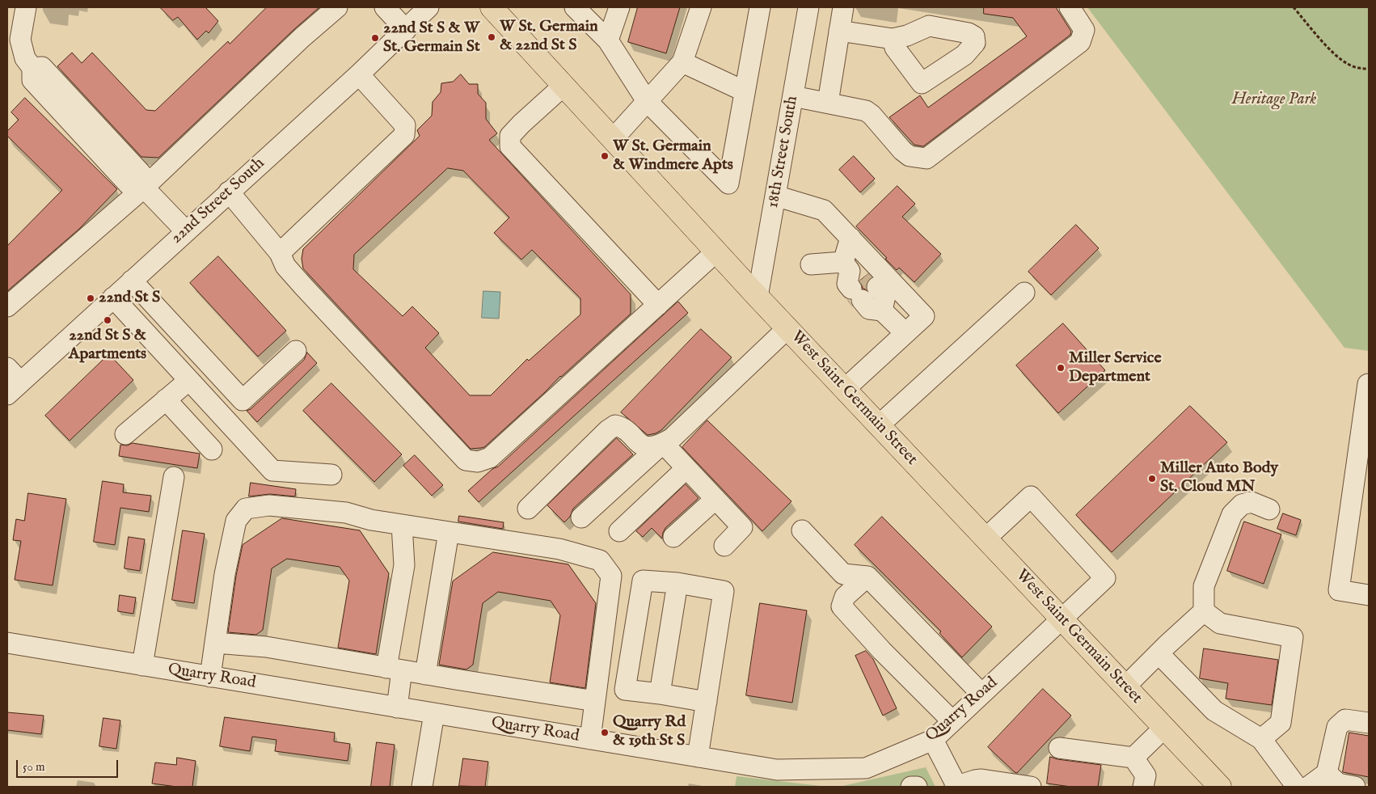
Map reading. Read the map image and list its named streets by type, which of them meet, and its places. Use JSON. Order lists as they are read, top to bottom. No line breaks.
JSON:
{"streets":{"main road":["West Saint Germain Street"],"street":["18th Street South","22nd Street South","Quarry Road"]},"crossings":[["18th Street South","West Saint Germain Street"],["West Saint Germain Street","Quarry Road"]],"parks":["Heritage Park"],"places":["W St. Germain & 22nd St S","22nd St S & W St. Germain St","W St. Germain & Windmere Apts","22nd St S","22nd St S & Apartments","Miller Service Department","Miller Auto Body St. Cloud MN","Quarry Rd & 19th St S"],"scale_bar":"50 m"}
